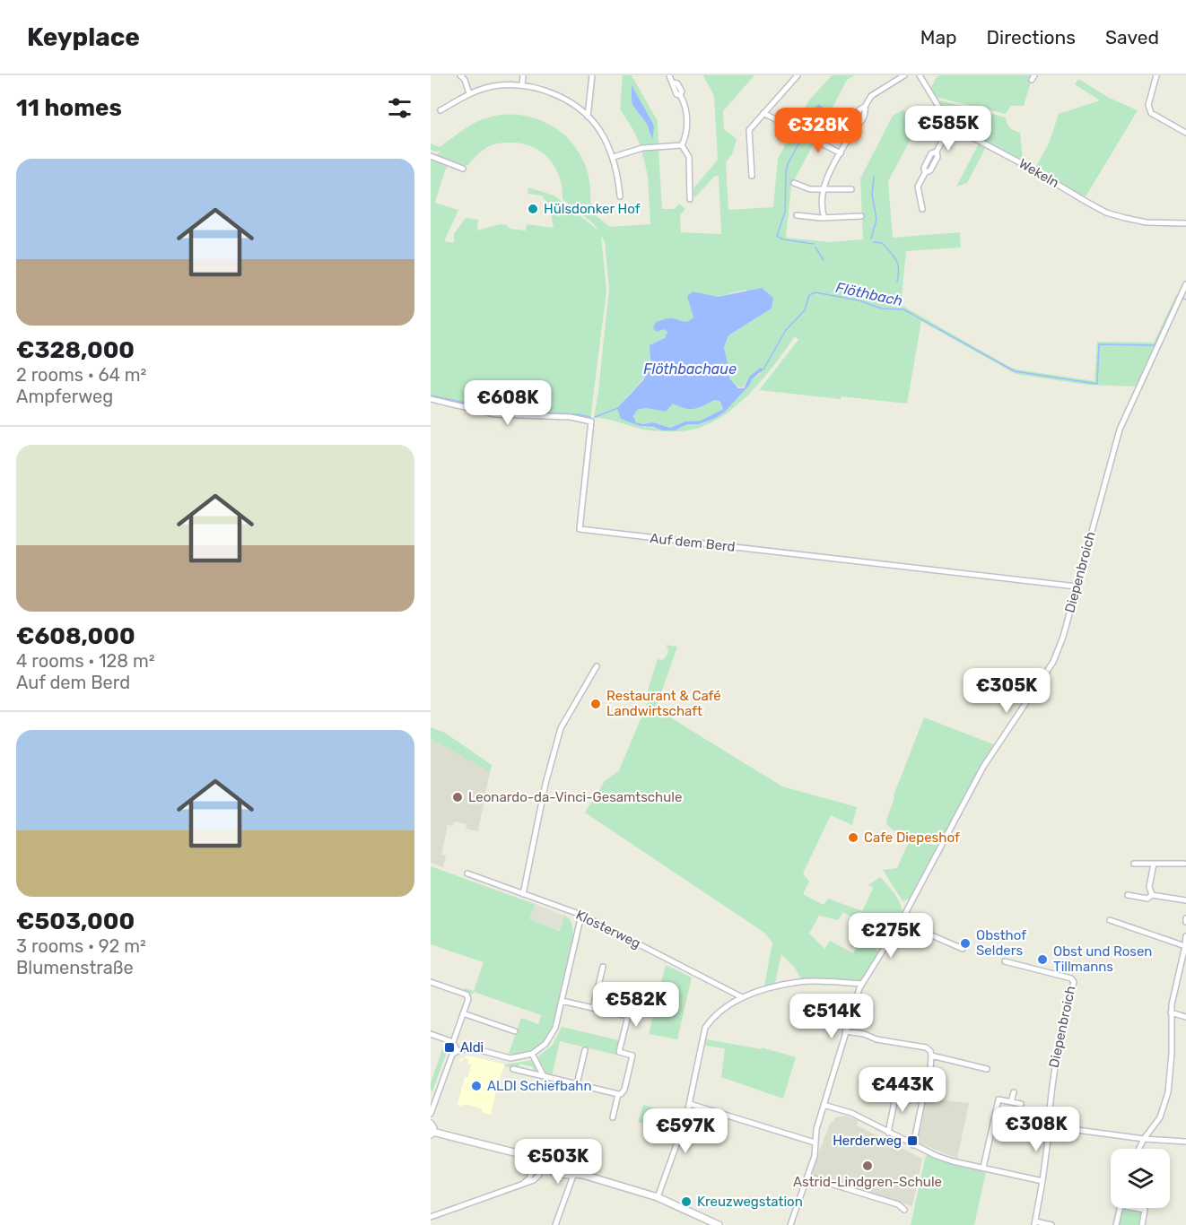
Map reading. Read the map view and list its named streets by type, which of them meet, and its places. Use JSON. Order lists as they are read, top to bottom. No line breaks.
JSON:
{"streets":{"street":["Wekeln","Auf dem Berd","Diepenbroich","Klosterweg"]},"crossings":[["Auf dem Berd","Diepenbroich"]],"water":["Flöthbach","Flöthbachaue"],"places":{"other":["Hülsdonker Hof","Restaurant & Café Landwirtschaft","Leonardo-da-Vinci-Gesamtschule","Cafe Diepeshof","Obsthof Selders","Obst und Rosen Tillmanns","ALDI Schiefbahn","Astrid-Lindgren-Schule","Kreuzwegstation"],"transit":["Aldi","Herderweg"]},"page":{"header":"Keyplace","nav":["Map","Directions","Saved"],"heading":"11 homes","price":["€585K","€328K","€608K","€305K","€275K","€582K","€514K","€443K","€308K","€597K","€503K"],"list":[{"name":"€328,000","note":"2 rooms · 64 m² · Ampferweg"},{"name":"€608,000","note":"4 rooms · 128 m² · Auf dem Berd"},{"name":"€503,000","note":"3 rooms · 92 m² · Blumenstraße"}]}}
